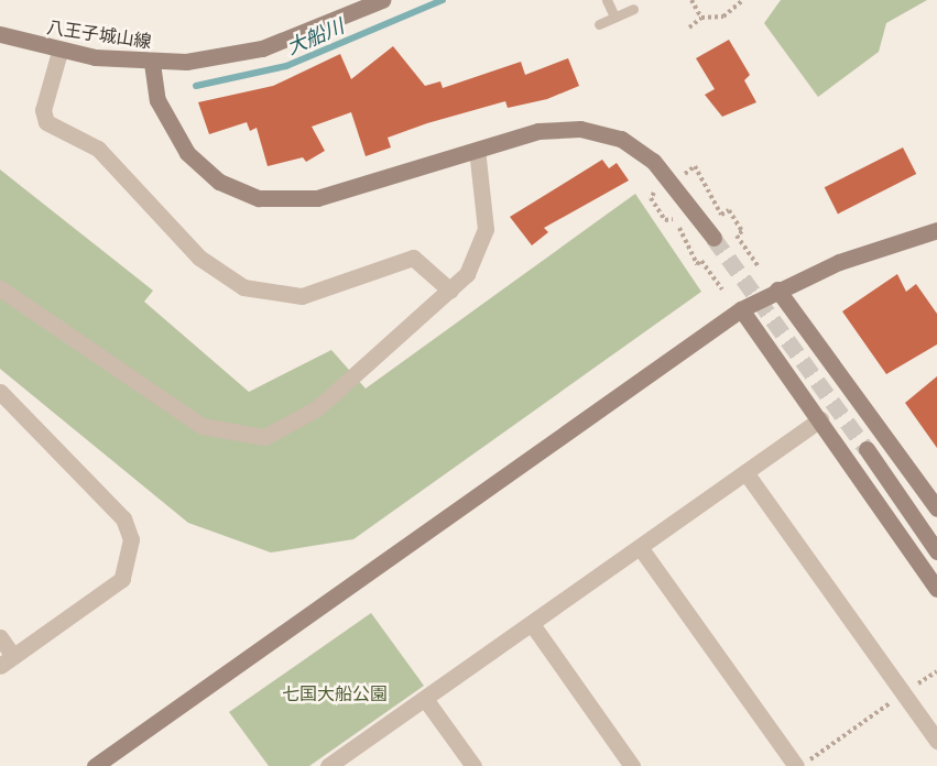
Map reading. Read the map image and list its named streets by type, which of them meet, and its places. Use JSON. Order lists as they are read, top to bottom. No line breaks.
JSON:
{"streets":{"street":["八王子城山線"]},"water":["大船川"],"parks":["七国大船公園"]}
